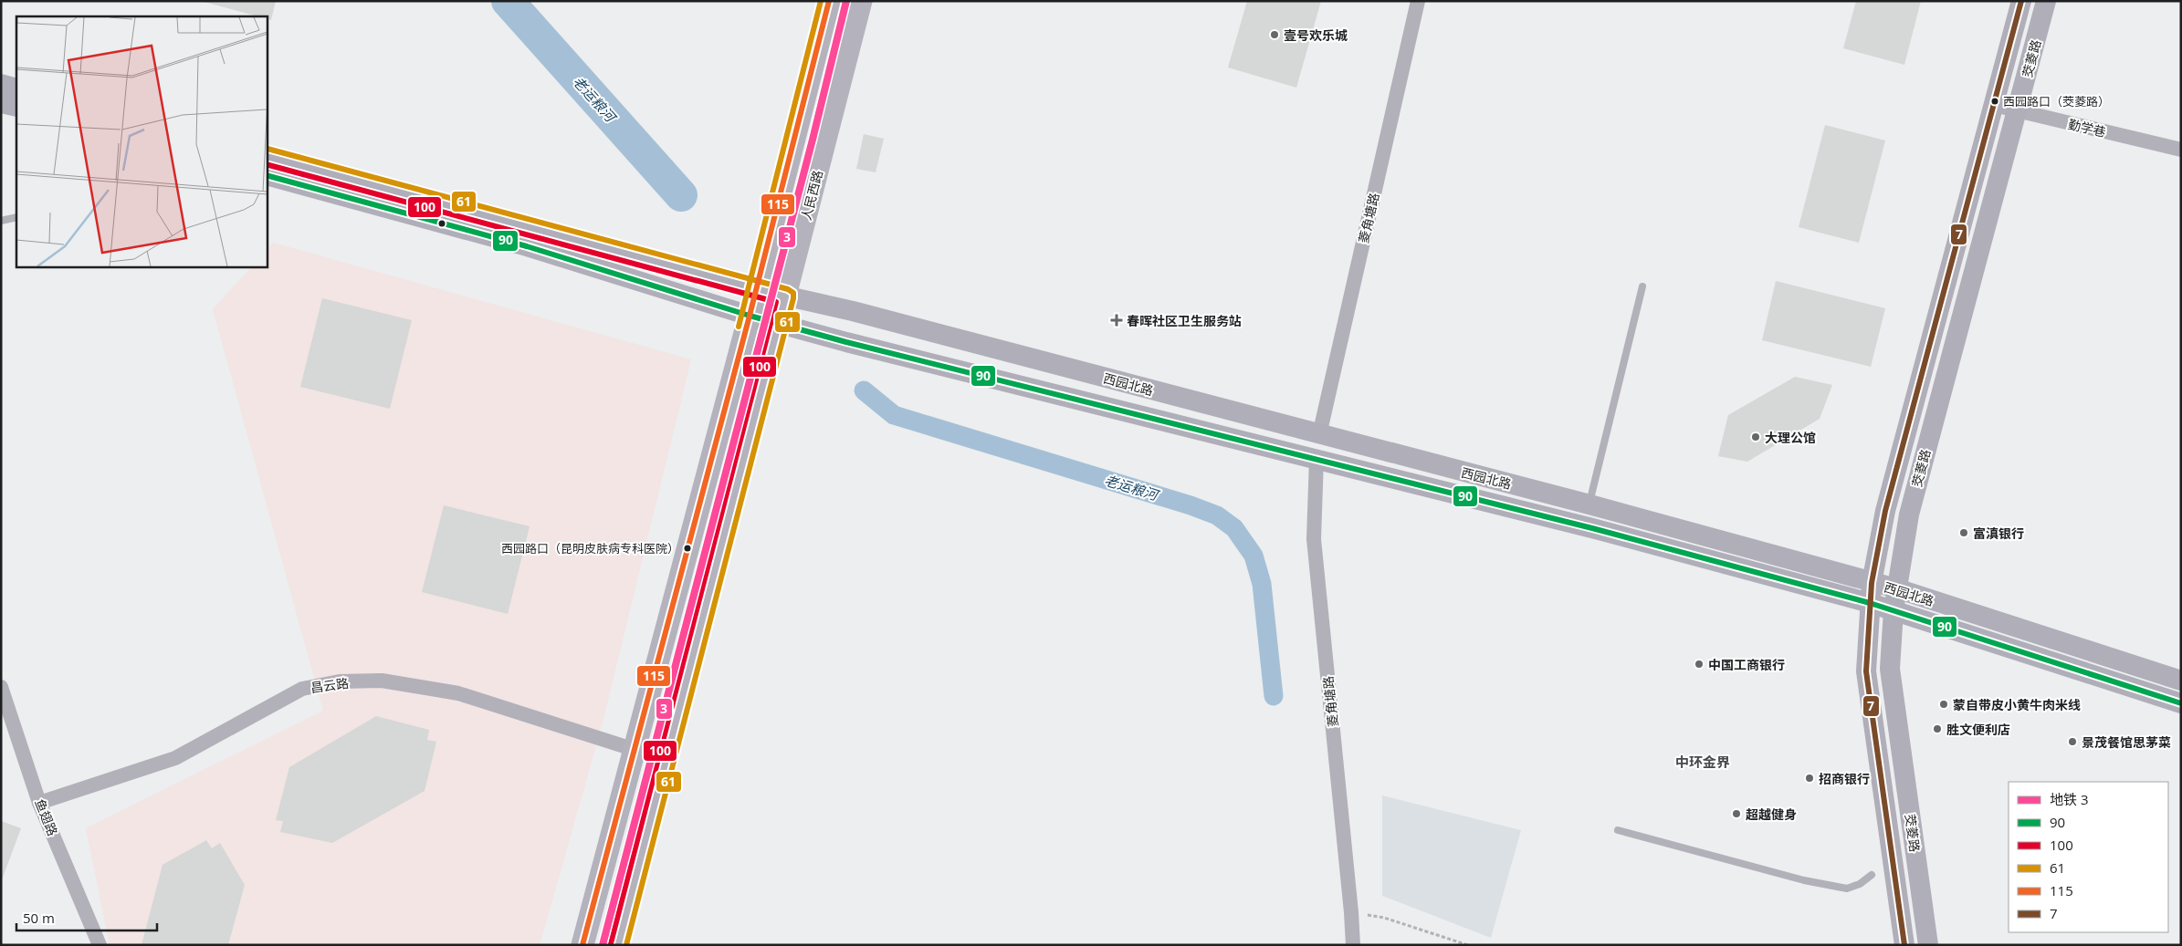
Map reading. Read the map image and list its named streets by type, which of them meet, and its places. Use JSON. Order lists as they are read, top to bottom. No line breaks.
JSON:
{"streets":{"main road":["茭菱路","人民西路","西园北路"],"street":["勤学巷","菱角塘路","昌云路","鱼翅路"]},"crossings":[["茭菱路","勤学巷"],["茭菱路","西园北路"],["人民西路","西园北路"],["菱角塘路","西园北路"],["昌云路","鱼翅路"]],"districts":["中环金界"],"water":["老运粮河"],"places":{"other":["壹号欢乐城","西园路口（茭菱路）","大理公馆","富滇银行","西园路口（昆明皮肤病专科医院）","中国工商银行","蒙自带皮小黄牛肉米线","胜文便利店","景茂餐馆思茅菜","招商银行","超越健身"],"health":["春晖社区卫生服务站"]},"lines":["metro line 3","transit line 61","transit line 115","transit line 7","transit line 100","transit line 90"],"legend":["地铁 3","90","100","61","115","7"],"scale_bar":"50 m"}
